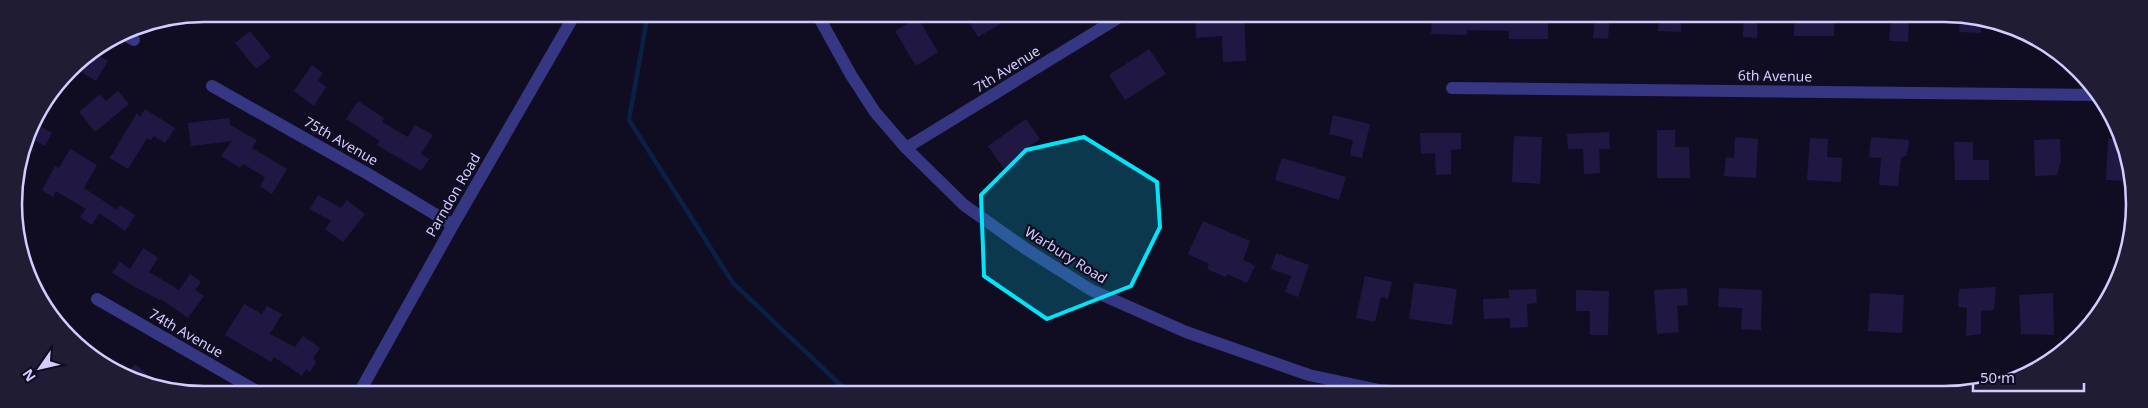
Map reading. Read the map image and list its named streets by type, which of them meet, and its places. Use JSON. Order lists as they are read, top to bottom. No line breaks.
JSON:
{"streets":{"street":["7th Avenue","6th Avenue","75th Avenue","Parndon Road","Warbury Road","74th Avenue"]},"crossings":[["7th Avenue","Warbury Road"],["75th Avenue","Parndon Road"]],"scale_bar":"50 m","north":"bottom left"}
